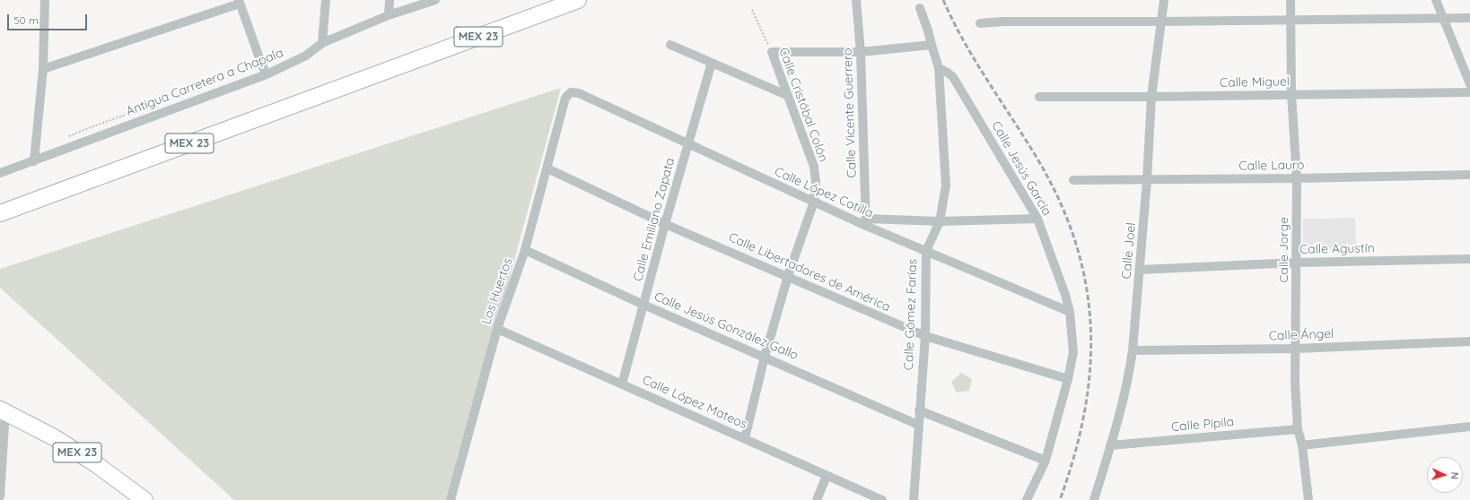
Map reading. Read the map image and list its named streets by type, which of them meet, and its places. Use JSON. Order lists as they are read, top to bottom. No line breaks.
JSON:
{"streets":{"highway":["MEX 23"],"street":["Antigua Carretera a Chapala","Calle Miguel","Calle Cristóbal Colón","Calle Vicente Guerrero","Calle Lauro","Calle Jesús García","Calle López Cotilla","Calle Emiliano Zapata","Calle Agustín","Calle Jorge","Calle Joel","Calle Libertadores de América","Los Huertos","Calle Gómez Farías","Calle Jesús González Gallo","Calle Ángel","Calle López Mateos","Calle Pípila"]},"crossings":[["Calle Miguel","Calle Jorge"],["Calle Miguel","Calle Joel"],["Calle Cristóbal Colón","Calle López Cotilla"],["Calle Cristóbal Colón","Calle Libertadores de América"],["Calle Cristóbal Colón","Calle Jesús González Gallo"],["Calle Cristóbal Colón","Calle López Mateos"],["Calle Vicente Guerrero","Calle López Cotilla"],["Calle Lauro","Calle Jorge"],["Calle Lauro","Calle Joel"],["Calle Jesús García","Calle López Cotilla"],["Calle Jesús García","Calle Libertadores de América"],["Calle Jesús García","Calle Gómez Farías"],["Calle López Cotilla","Calle Emiliano Zapata"],["Calle López Cotilla","Los Huertos"],["Calle López Cotilla","Calle Gómez Farías"],["Calle Emiliano Zapata","Calle Libertadores de América"],["Calle Emiliano Zapata","Calle Jesús González Gallo"],["Calle Emiliano Zapata","Calle López Mateos"],["Calle Agustín","Calle Jorge"],["Calle Agustín","Calle Joel"],["Calle Jorge","Calle Ángel"],["Calle Jorge","Calle Pípila"],["Calle Joel","Calle Ángel"],["Calle Joel","Calle Pípila"],["Calle Libertadores de América","Los Huertos"],["Calle Libertadores de América","Calle Gómez Farías"],["Los Huertos","Calle Jesús González Gallo"],["Los Huertos","Calle López Mateos"],["Calle Gómez Farías","Calle Jesús González Gallo"]],"scale_bar":"50 m","north":"right"}
